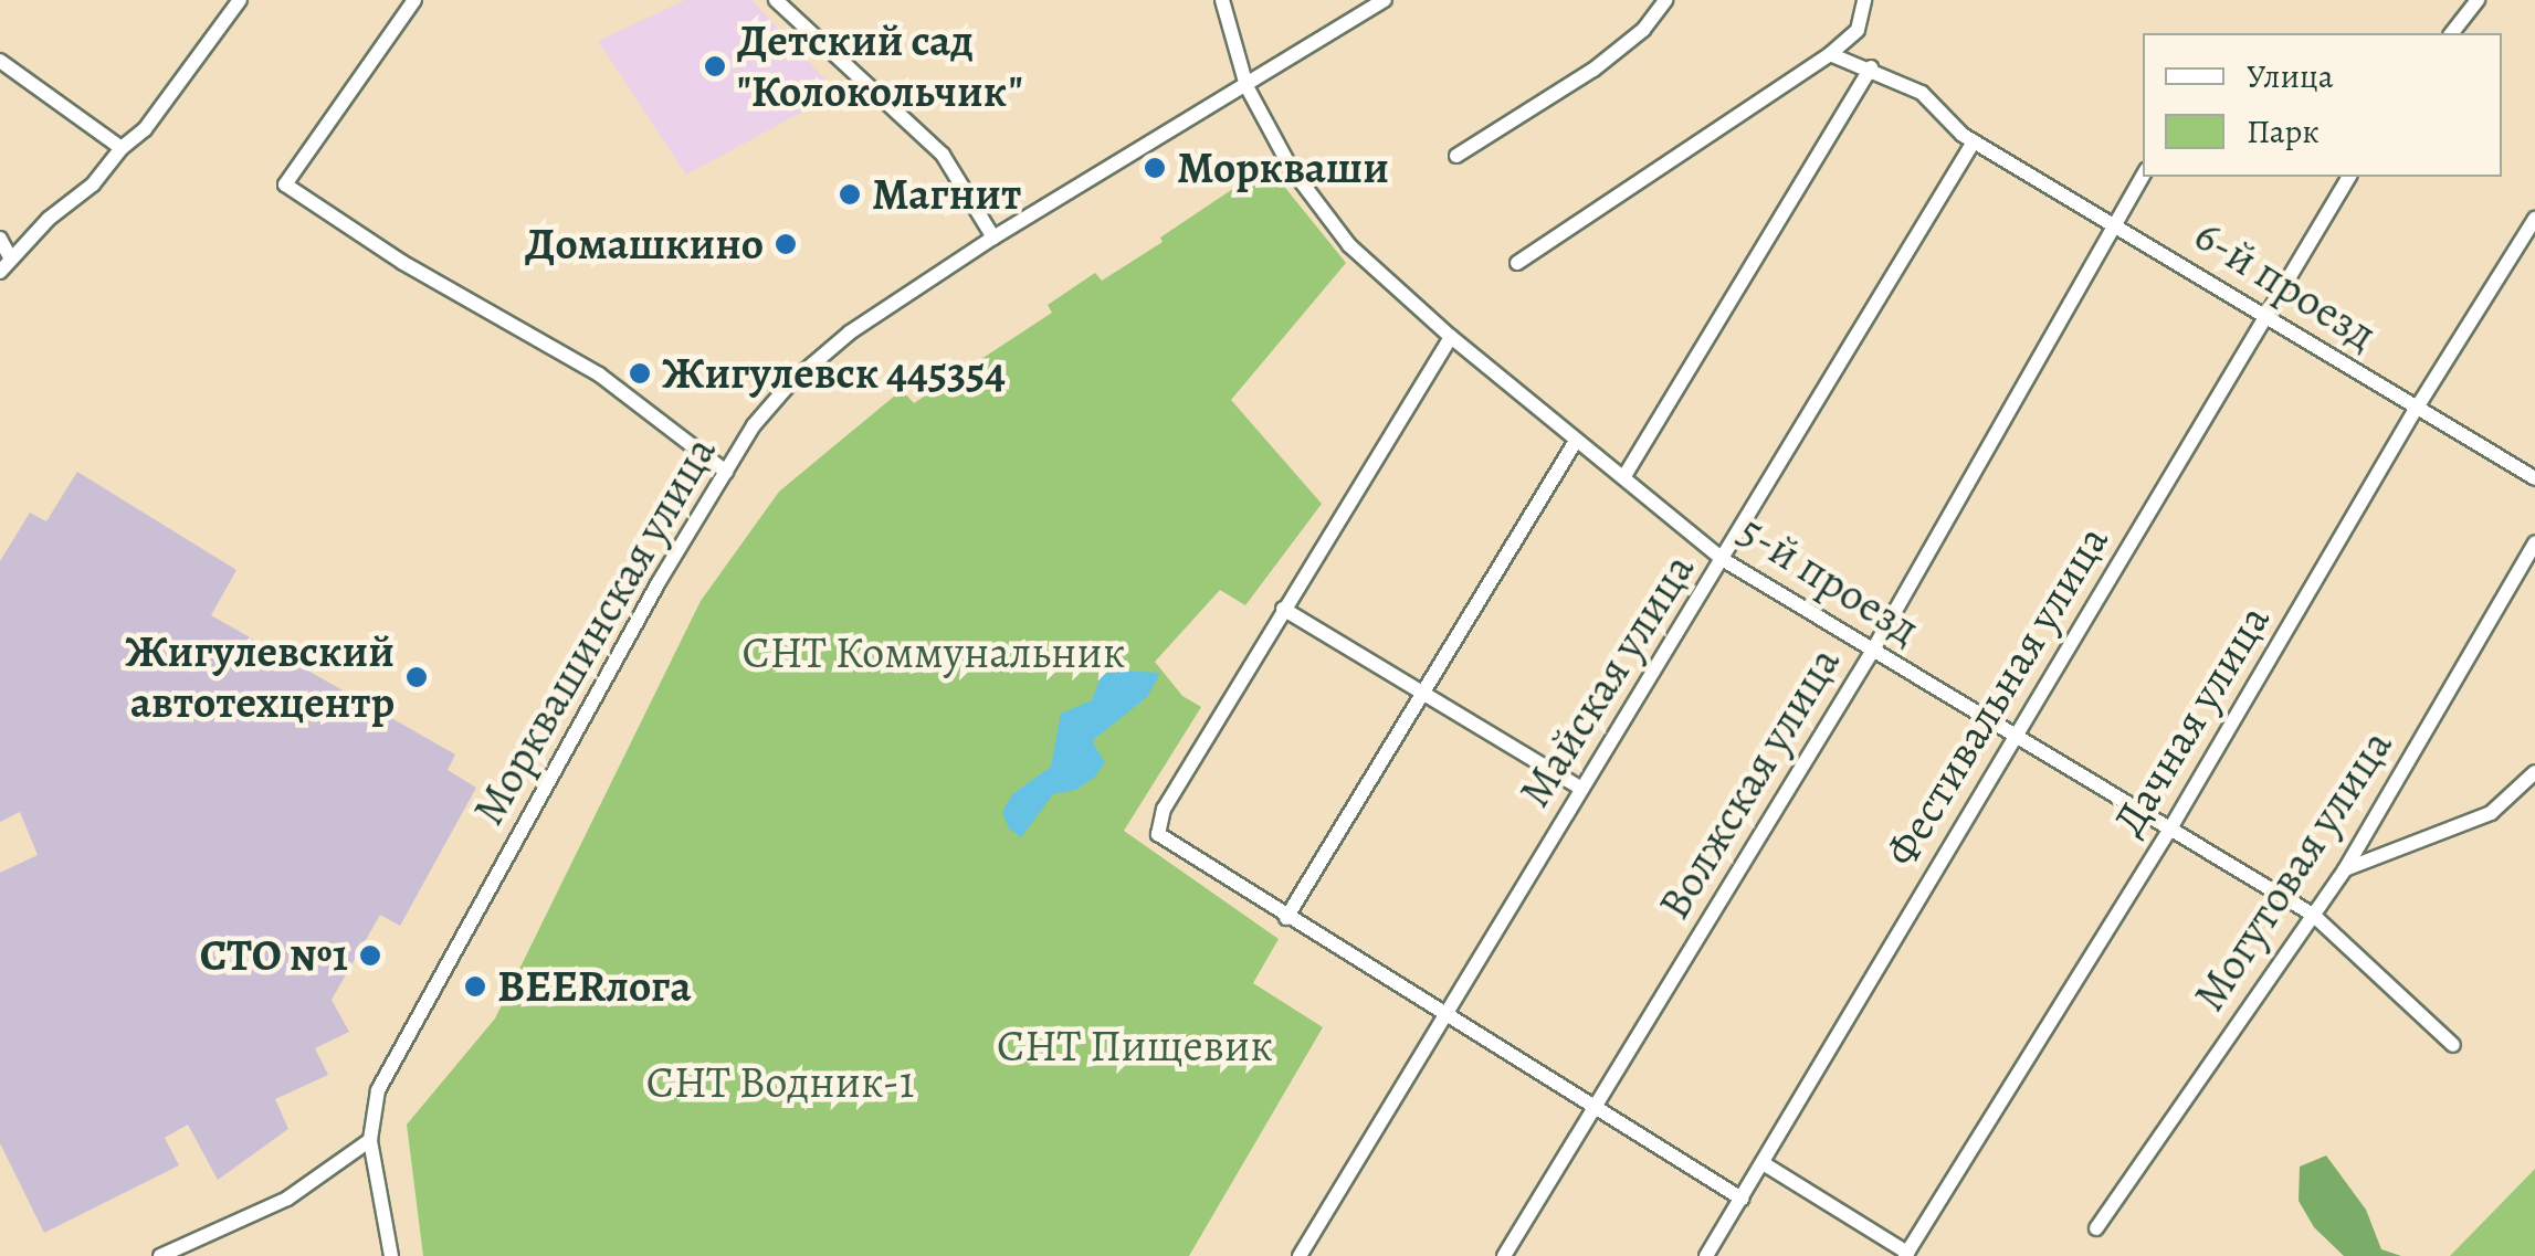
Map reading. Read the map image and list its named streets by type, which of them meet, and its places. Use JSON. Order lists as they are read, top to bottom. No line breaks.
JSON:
{"streets":{"street":["6-й проезд","5-й проезд","Морквашинская улица","Майская улица","Фестивальная улица","Дачная улица","Волжская улица","Могутовая улица"]},"crossings":[["6-й проезд","Майская улица"],["6-й проезд","Фестивальная улица"],["6-й проезд","Дачная улица"],["6-й проезд","Волжская улица"],["5-й проезд","Морквашинская улица"],["5-й проезд","Майская улица"],["5-й проезд","Фестивальная улица"],["5-й проезд","Дачная улица"],["5-й проезд","Волжская улица"],["5-й проезд","Могутовая улица"]],"parks":["СНТ Коммунальник","СНТ Пищевик","СНТ Водник-1"],"places":["Детский сад \"Колокольчик\"","Моркваши","Магнит","Домашкино","Жигулевск 445354","Жигулевский автотехцентр","СТО №1","BEERлога"],"legend":["Улица","Парк"]}
